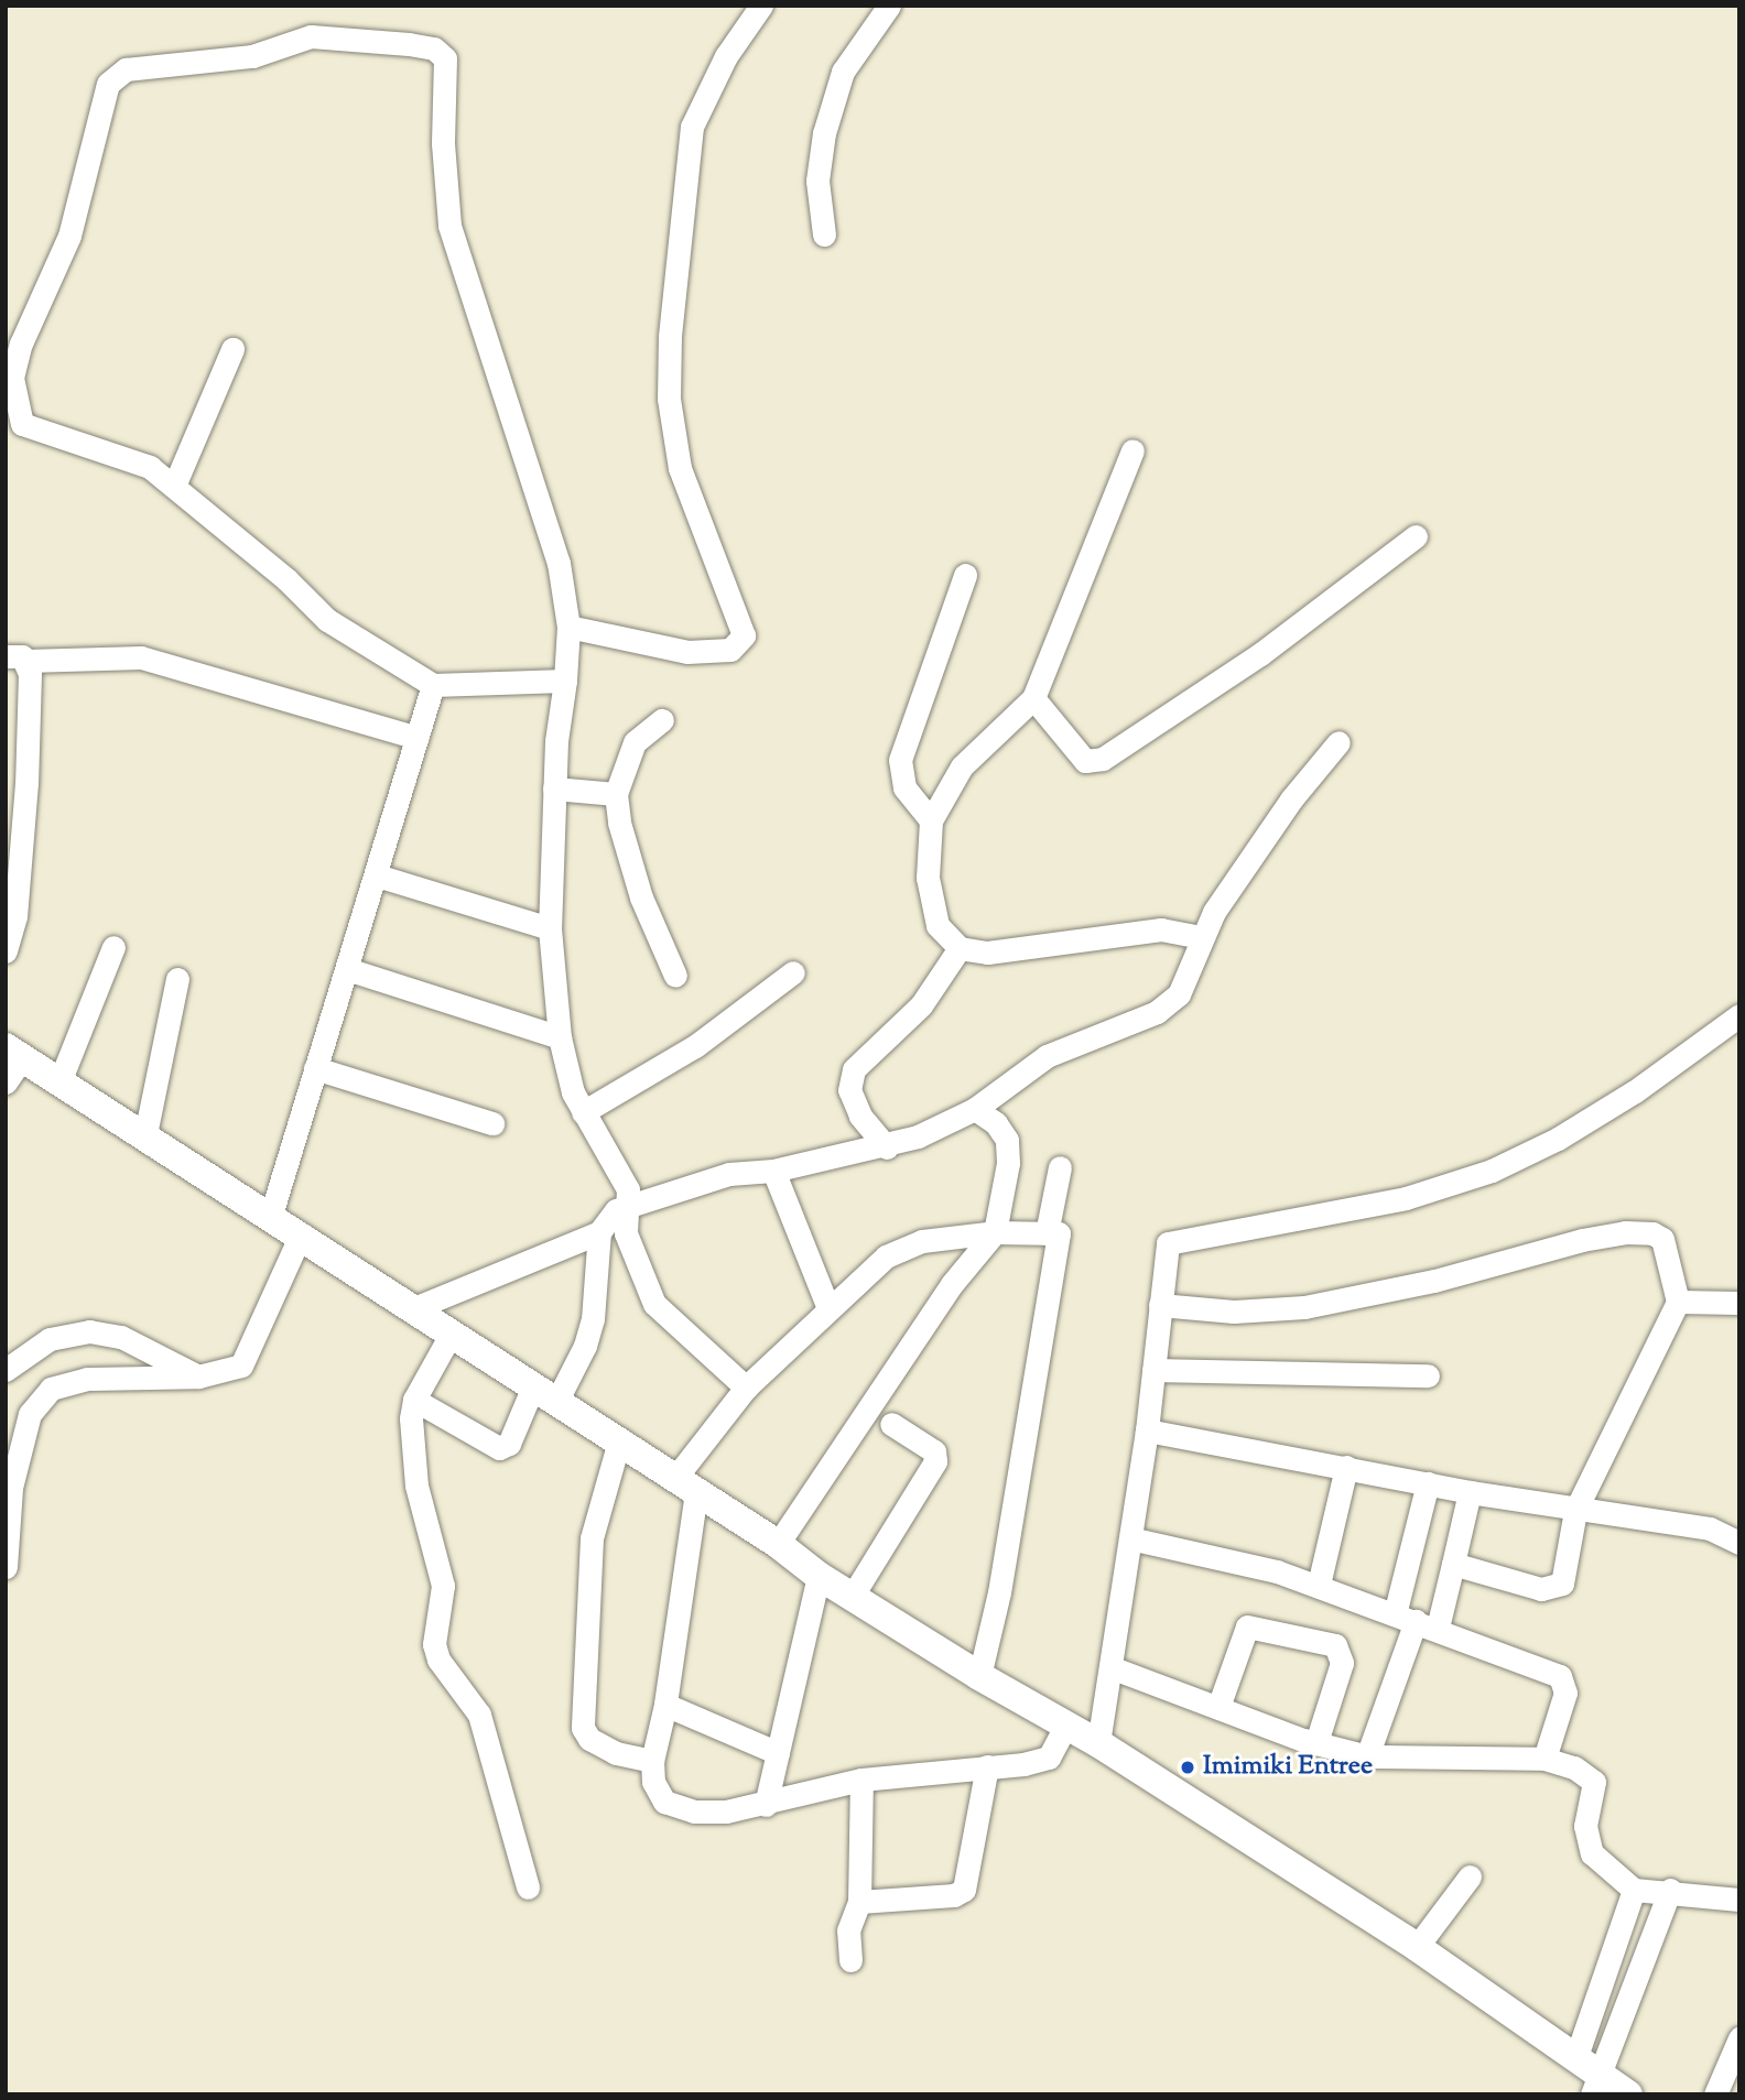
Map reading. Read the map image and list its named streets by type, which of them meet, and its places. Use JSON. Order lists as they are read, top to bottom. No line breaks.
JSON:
{"places":["Imimiki Entree"]}
